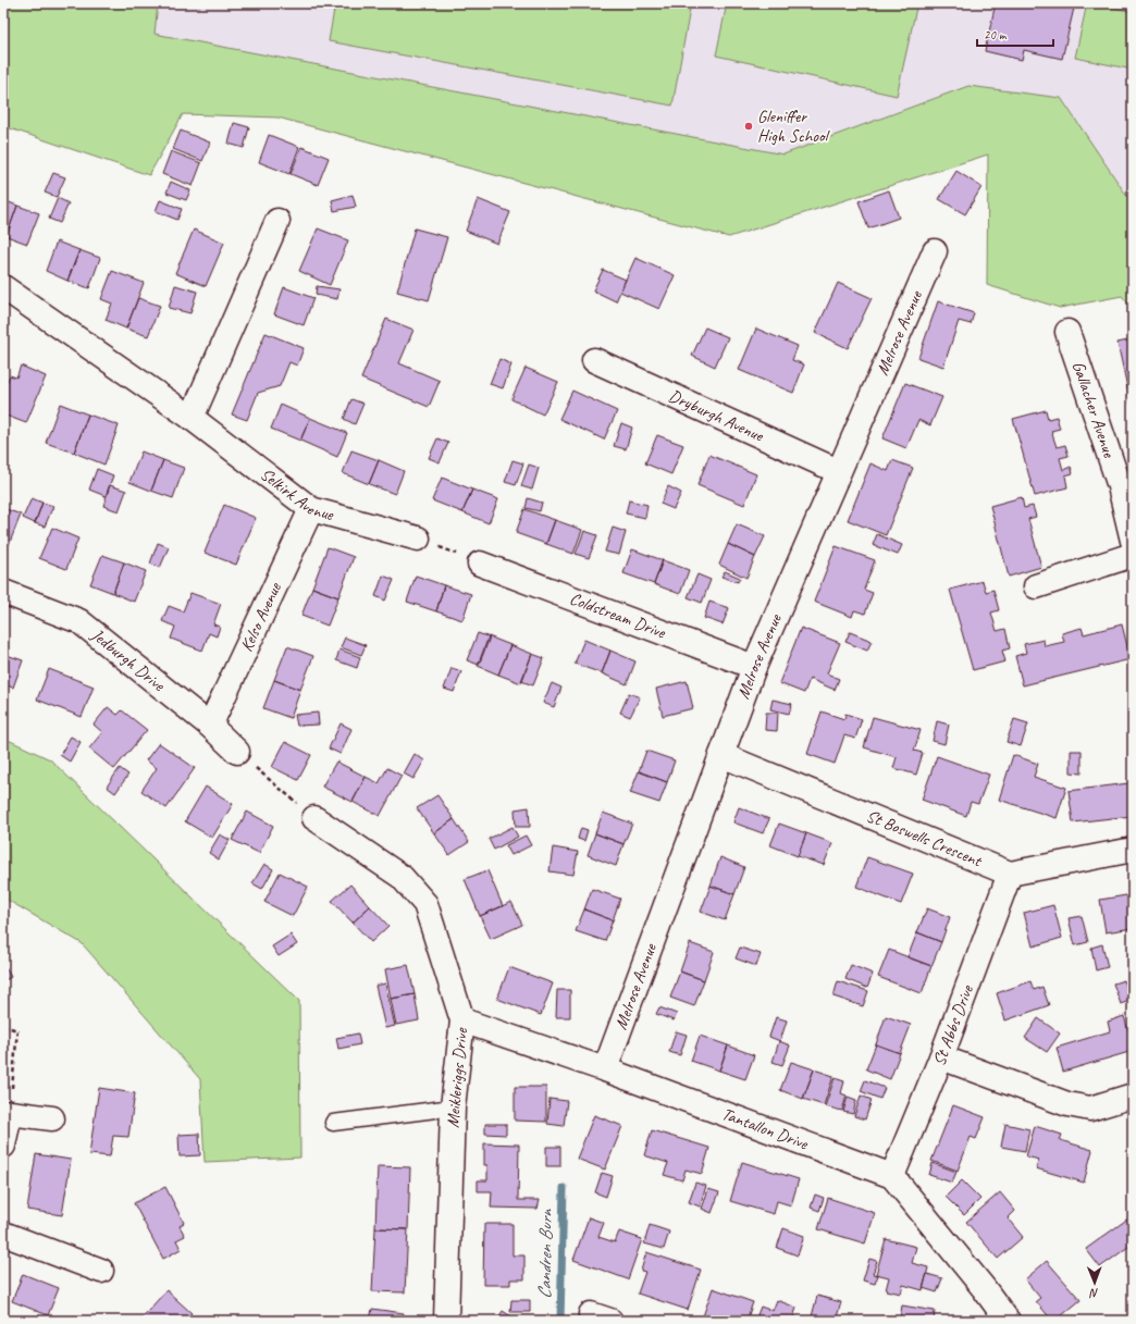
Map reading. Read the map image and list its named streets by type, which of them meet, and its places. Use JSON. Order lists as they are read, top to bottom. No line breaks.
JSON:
{"streets":{"street":["Melrose Avenue","Gallacher Avenue","Dryburgh Avenue","Selkirk Avenue","Coldstream Drive","Kelso Avenue","Jedburgh Drive","St Boswells Crescent","St Abbs Drive","Meikleriggs Drive","Tantallon Drive"]},"crossings":[["Melrose Avenue","Dryburgh Avenue"],["Melrose Avenue","Coldstream Drive"],["Melrose Avenue","St Boswells Crescent"],["Melrose Avenue","Tantallon Drive"],["Selkirk Avenue","Kelso Avenue"],["Kelso Avenue","Jedburgh Drive"],["St Boswells Crescent","St Abbs Drive"],["St Abbs Drive","Tantallon Drive"],["Meikleriggs Drive","Tantallon Drive"]],"water":["Candren Burn"],"places":["Gleniffer High School"],"scale_bar":"20 m","north":"bottom"}
